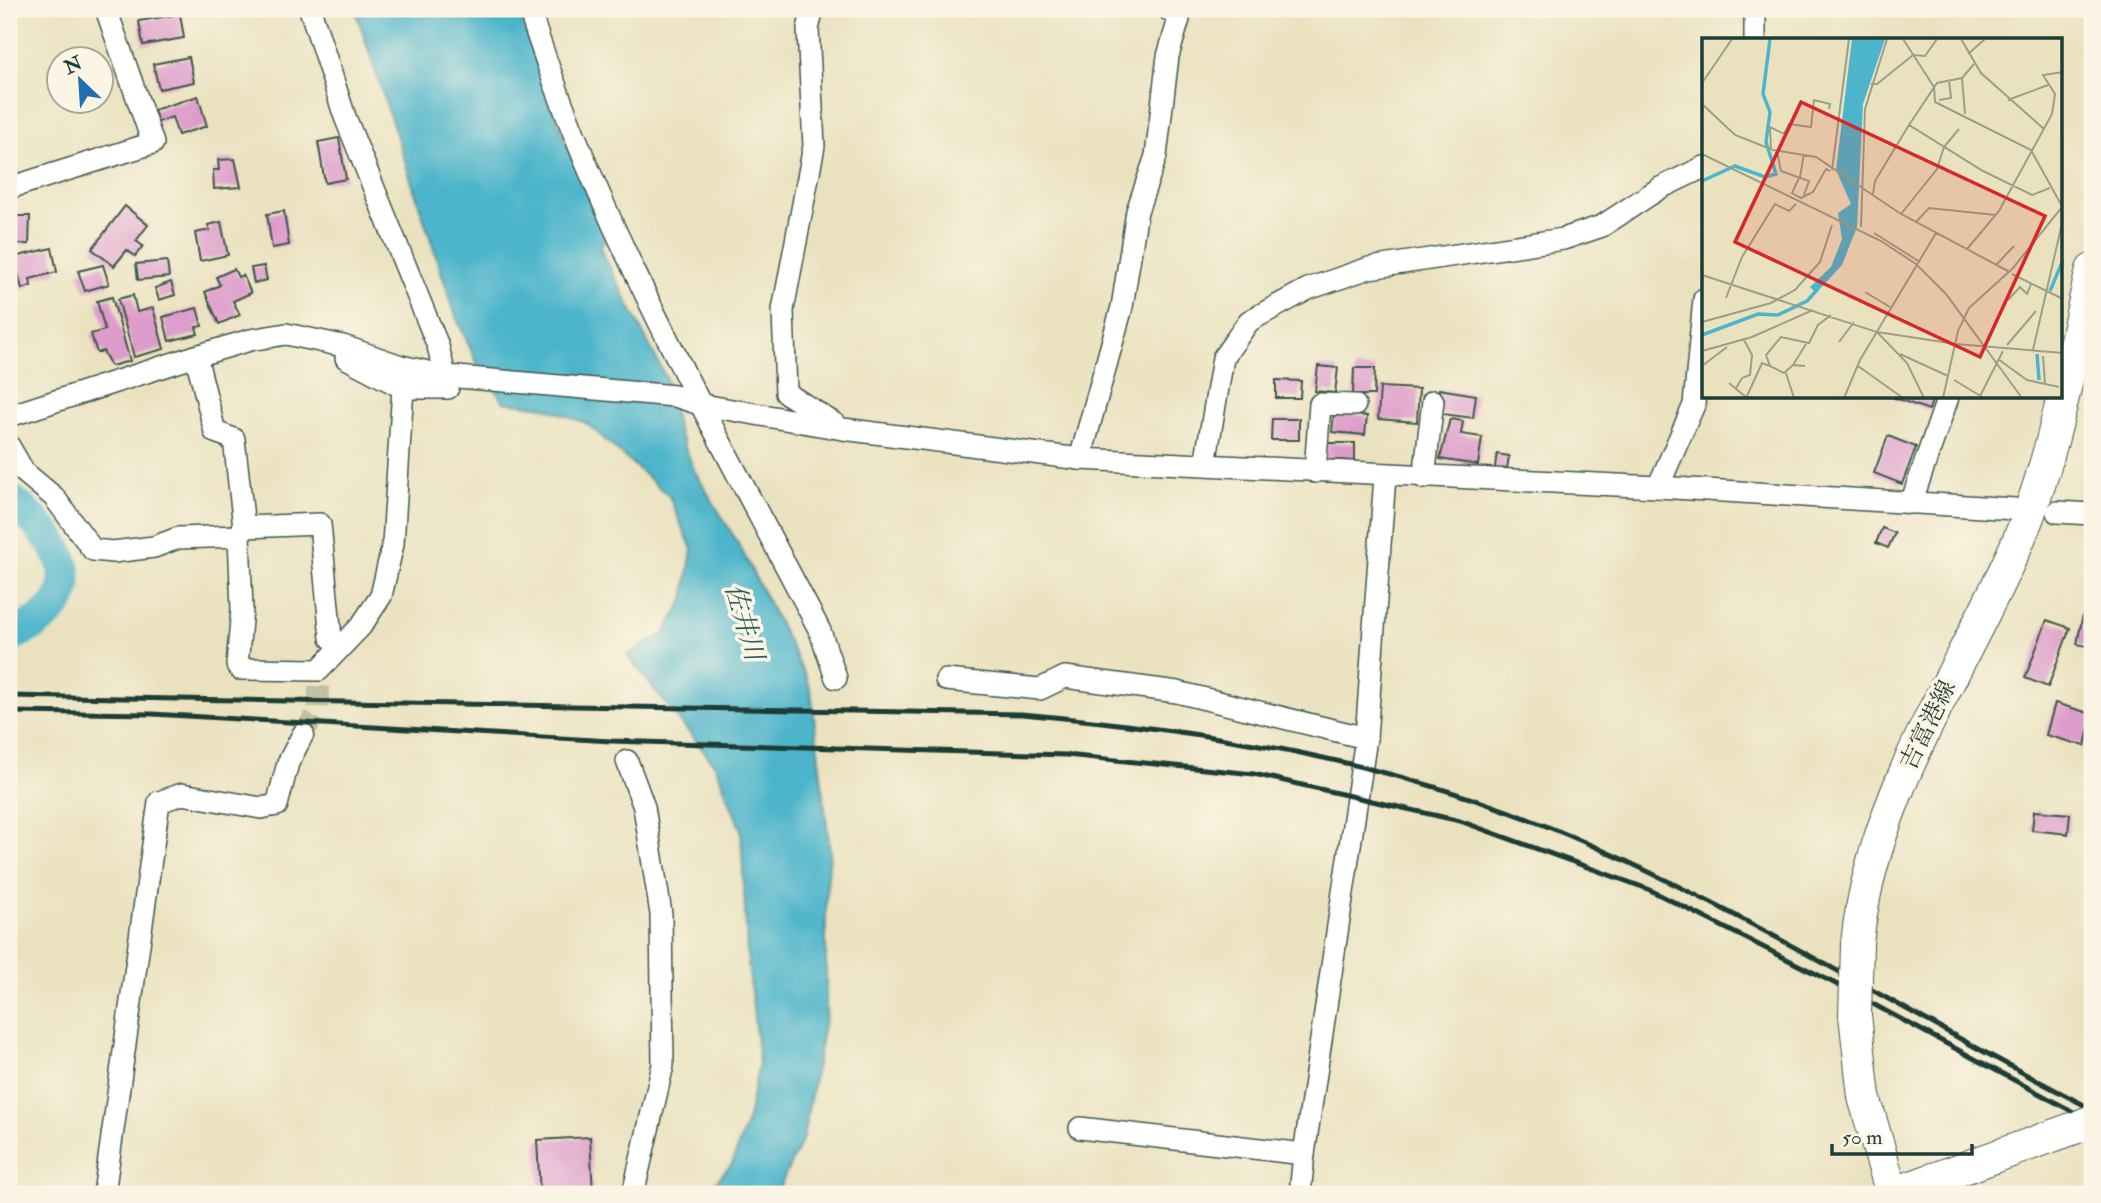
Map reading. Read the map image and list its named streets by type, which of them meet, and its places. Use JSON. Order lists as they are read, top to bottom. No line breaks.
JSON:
{"streets":{"main road":["吉富港線"]},"water":["佐井川"],"scale_bar":"50 m","north":"top left"}
